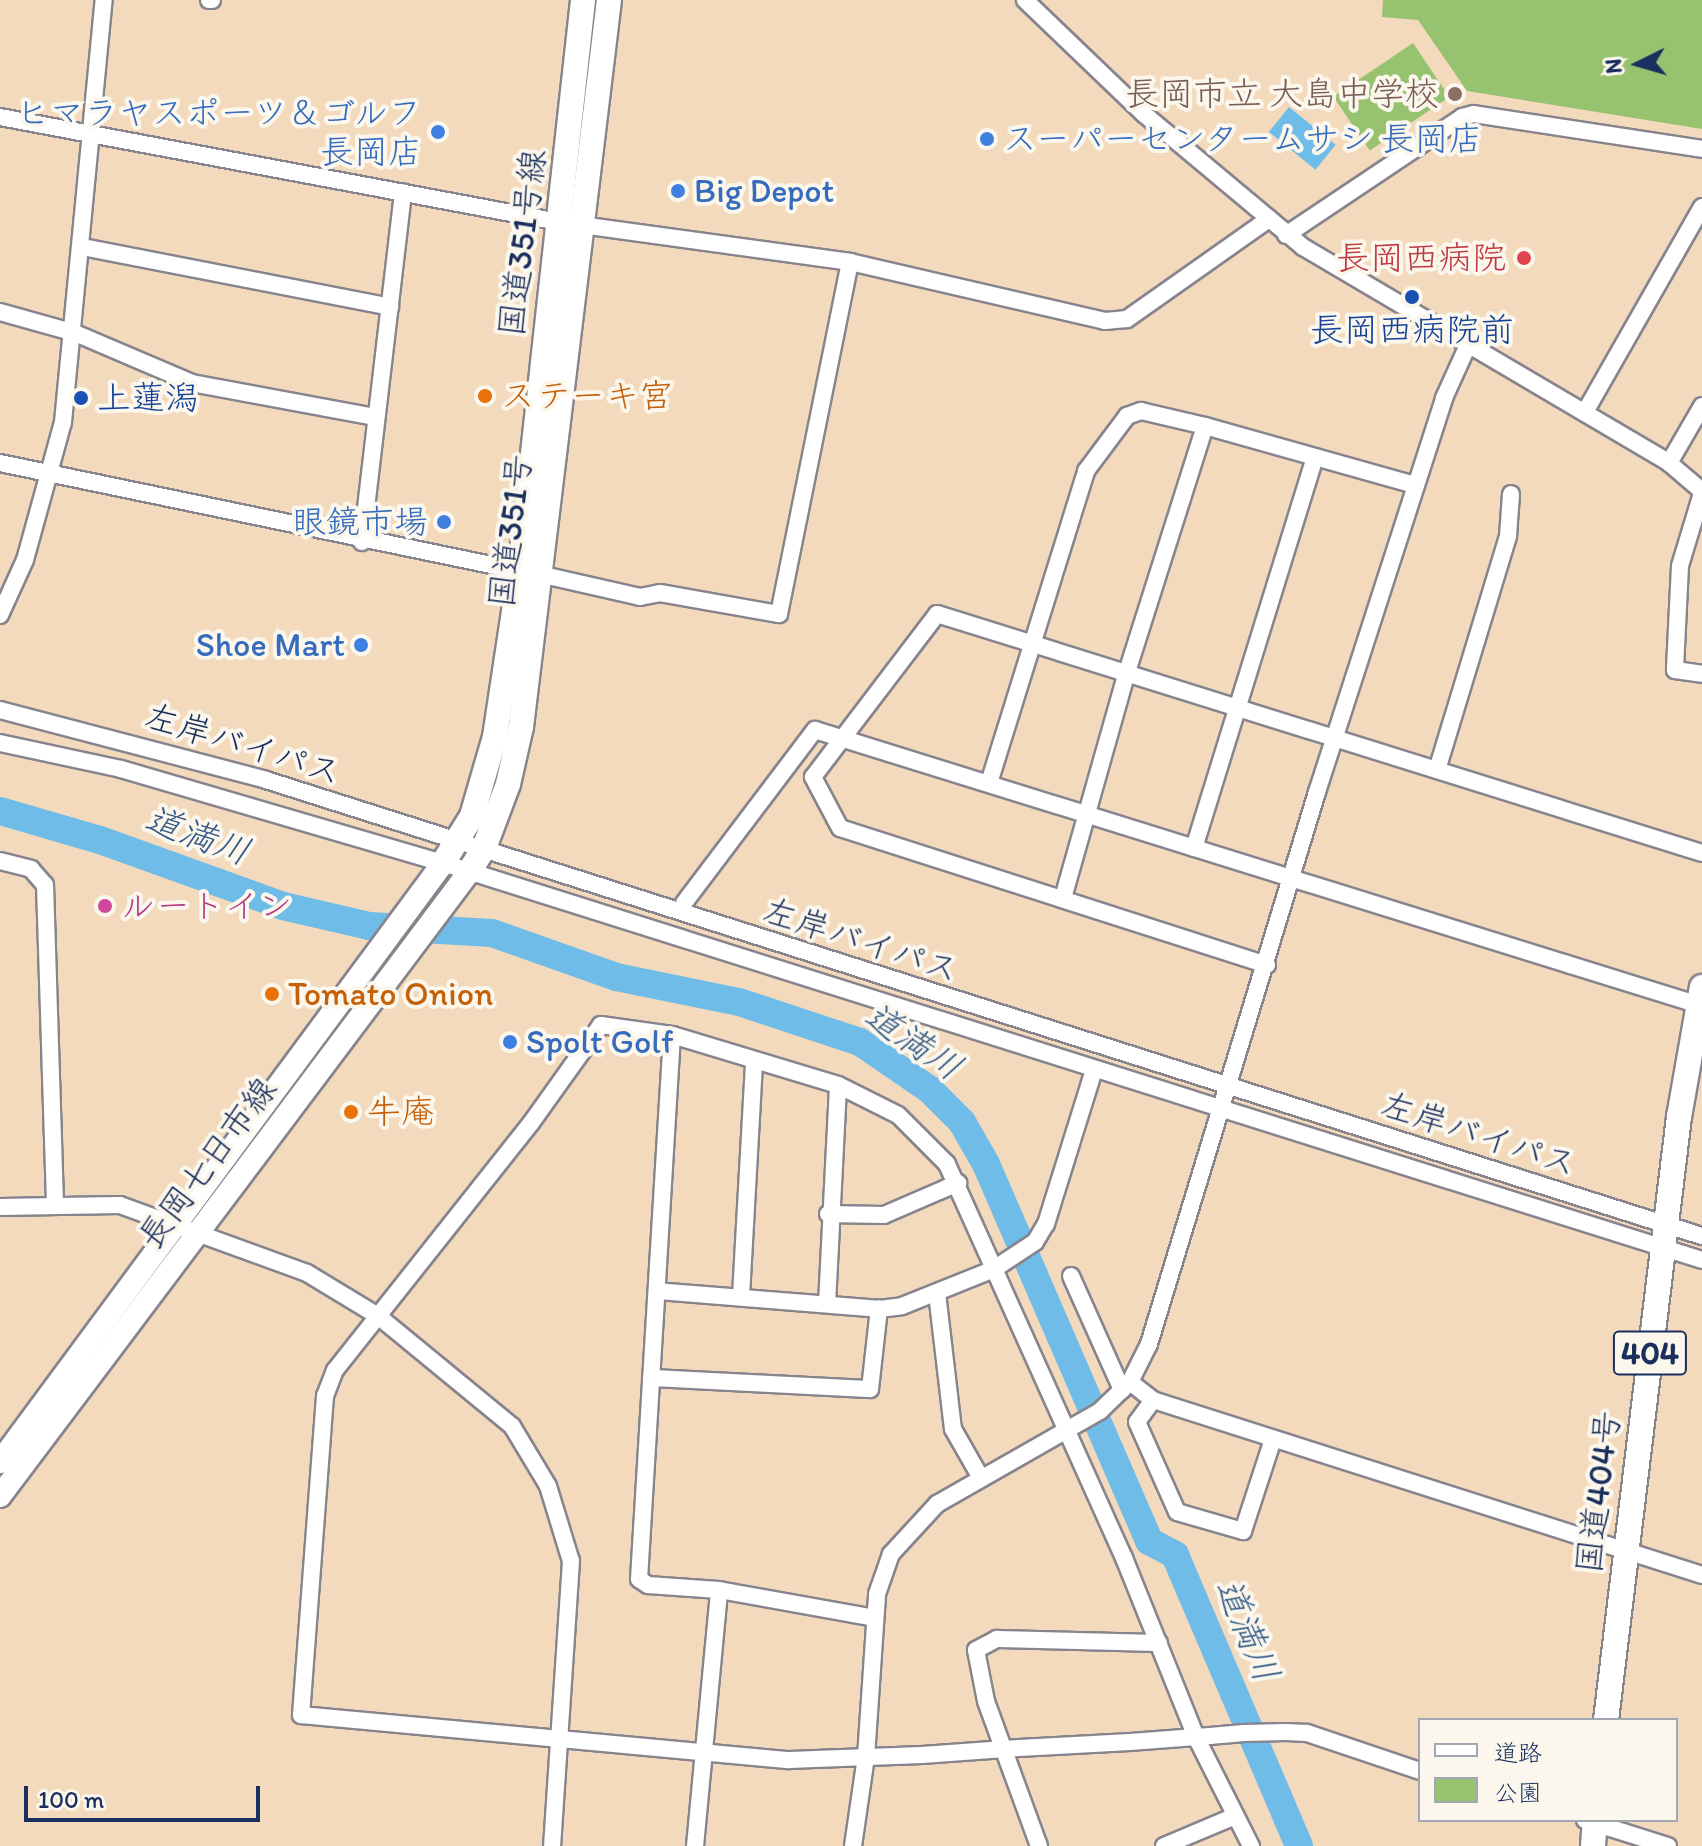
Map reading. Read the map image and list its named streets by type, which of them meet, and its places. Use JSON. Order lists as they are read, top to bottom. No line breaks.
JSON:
{"streets":{"highway":["国道351号線","国道351号","404","国道404号"],"main road":["長岡七日市線"],"street":["左岸バイパス"]},"crossings":[["国道351号線","国道351号"],["国道351号","左岸バイパス"],["国道351号","長岡七日市線"],["左岸バイパス","長岡七日市線"],["左岸バイパス","国道404号"]],"water":["道満川"],"places":["長岡市立 大島中学校","ヒマラヤスポーツ＆ゴルフ 長岡店","スーパーセンタームサシ 長岡店","Big Depot","長岡西病院","長岡西病院前","ステーキ宮","上蓮潟","眼鏡市場","Shoe Mart","ルートイン","Tomato Onion","Spolt Golf","牛庵"],"legend":["道路","公園"],"scale_bar":"100 m","north":"left"}
